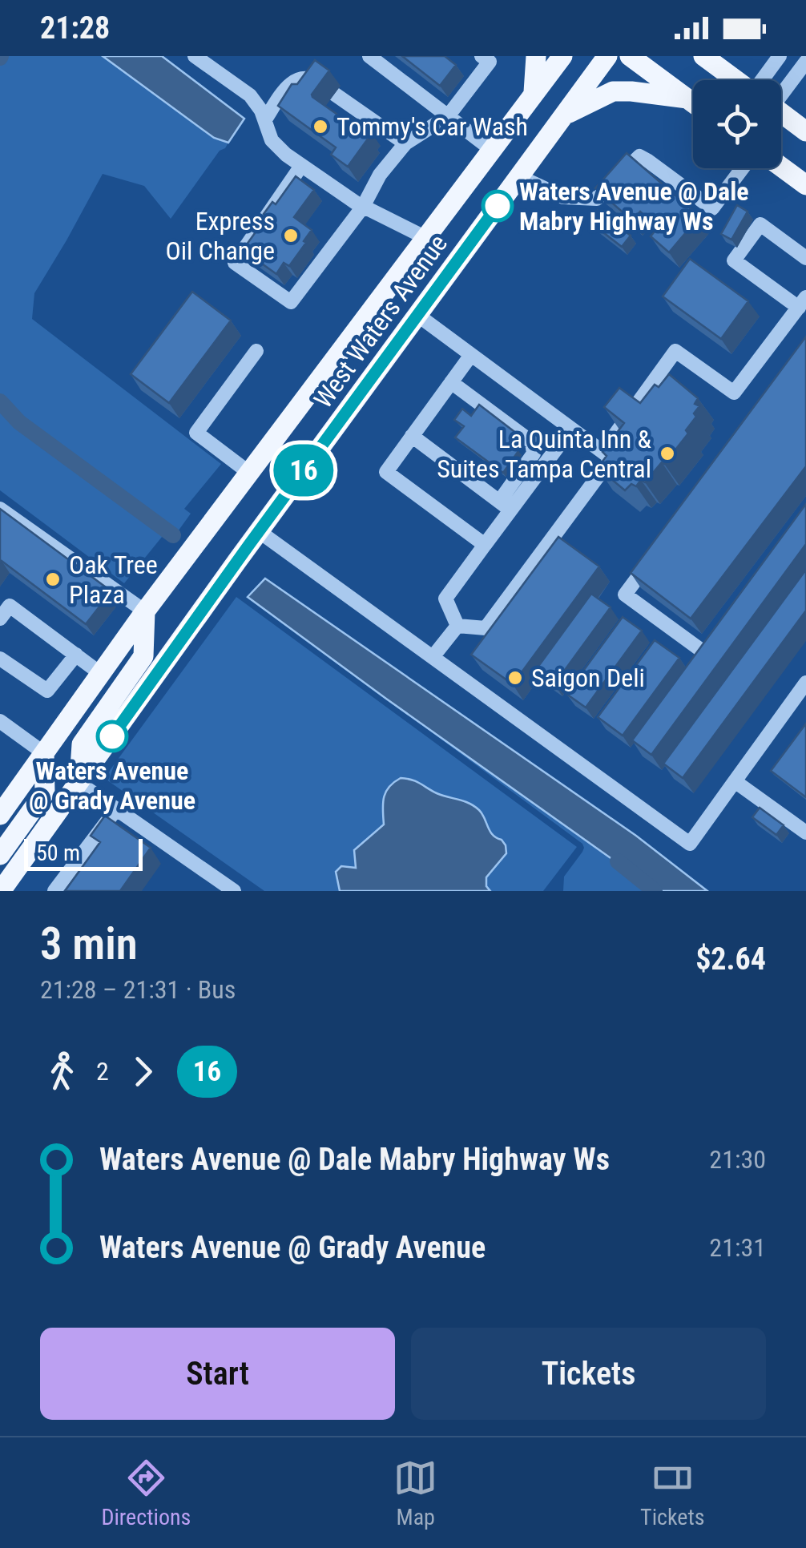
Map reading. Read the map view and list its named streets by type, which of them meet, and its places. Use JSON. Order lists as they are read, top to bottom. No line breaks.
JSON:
{"streets":{"main road":["West Waters Avenue"]},"places":["Tommy's Car Wash","Waters Avenue @ Dale Mabry Highway Ws","Express Oil Change","La Quinta Inn & Suites Tampa Central","Oak Tree Plaza","Saigon Deli","Waters Avenue @ Grady Avenue"],"lines":["bus line 16"],"scale_bar":"50 m","page":{"status":"21:28","on_map":"16","scale":"50 m","heading":["3 min","21:28 – 21:31 · Bus","$2.64"],"legs":["2","16"],"list":[{"name":"Waters Avenue @ Dale Mabry Highway Ws","value":"21:30"},{"name":"Waters Avenue @ Grady Avenue","value":"21:31"}],"buttons":["Start","Tickets"],"tabs":["Directions","Map","Tickets"]}}
